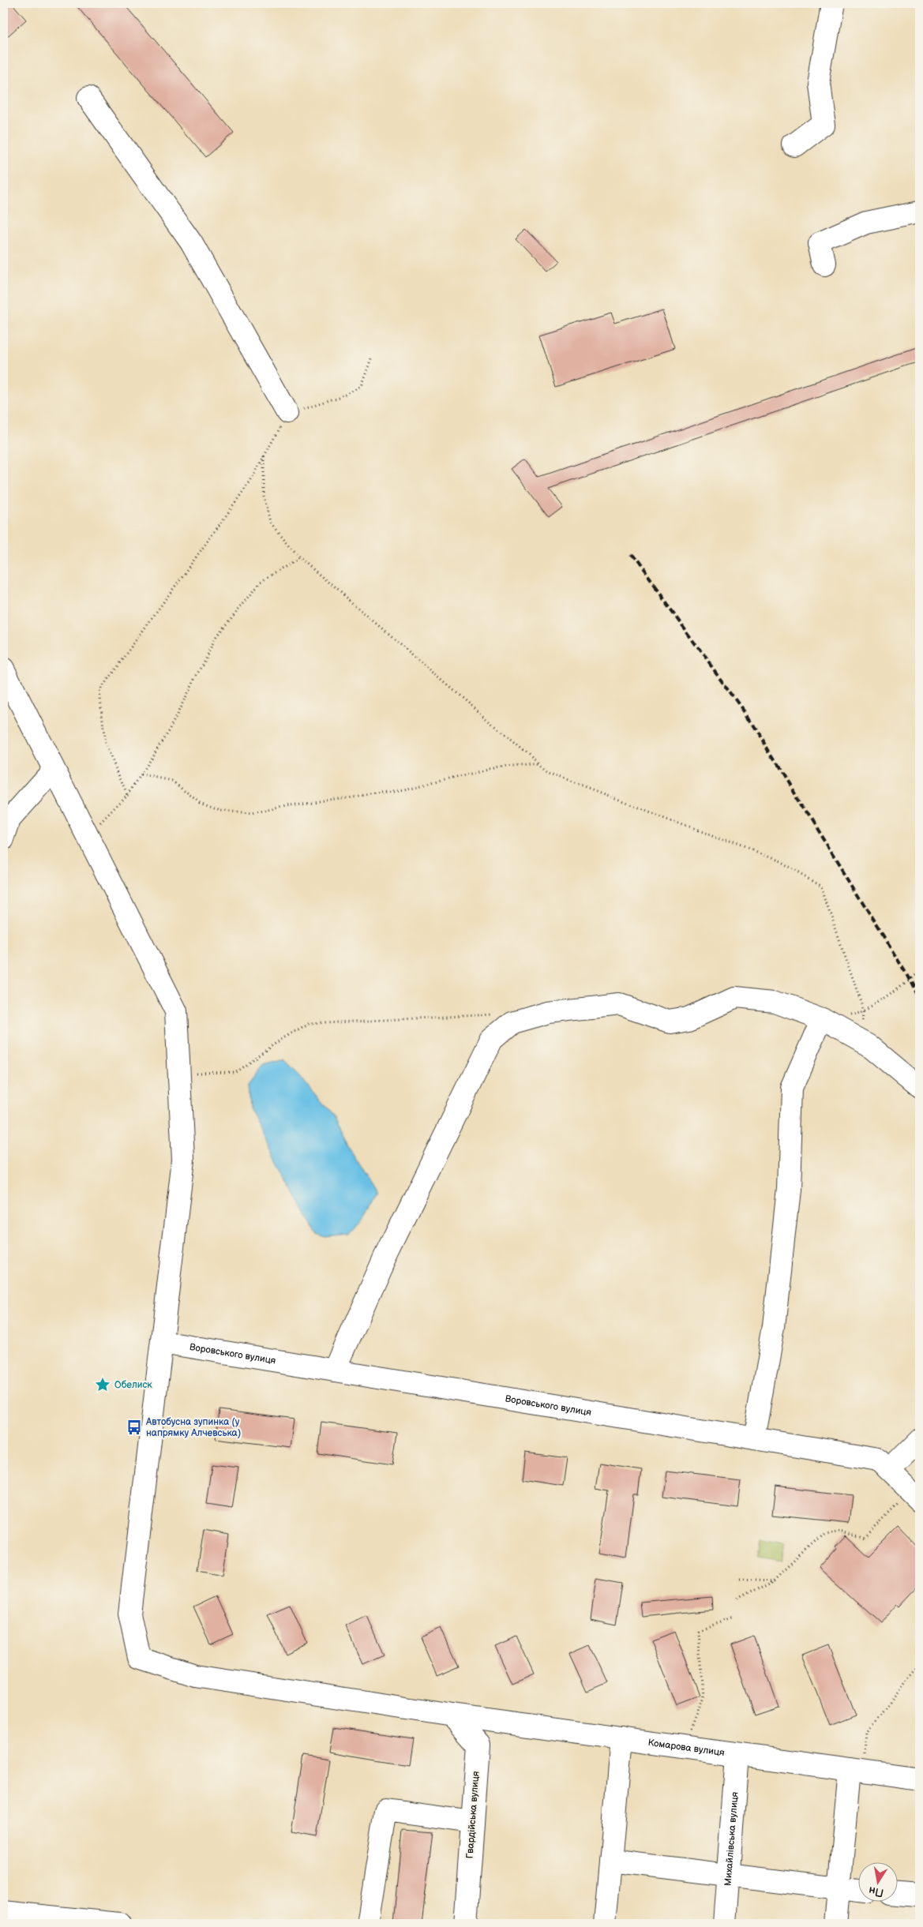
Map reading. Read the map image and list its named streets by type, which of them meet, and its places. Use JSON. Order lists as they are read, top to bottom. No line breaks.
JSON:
{"streets":{"street":["Воровського вулиця","Комарова вулиця","Гвардійська вулиця","Михайлівська вулиця"]},"crossings":[["Воровського вулиця","Комарова вулиця"],["Комарова вулиця","Гвардійська вулиця"],["Комарова вулиця","Михайлівська вулиця"]],"places":{"place":["Обелиск"],"bus stop":["Автобусна зупинка (у напрямку Алчевська)"]},"north":"bottom"}
